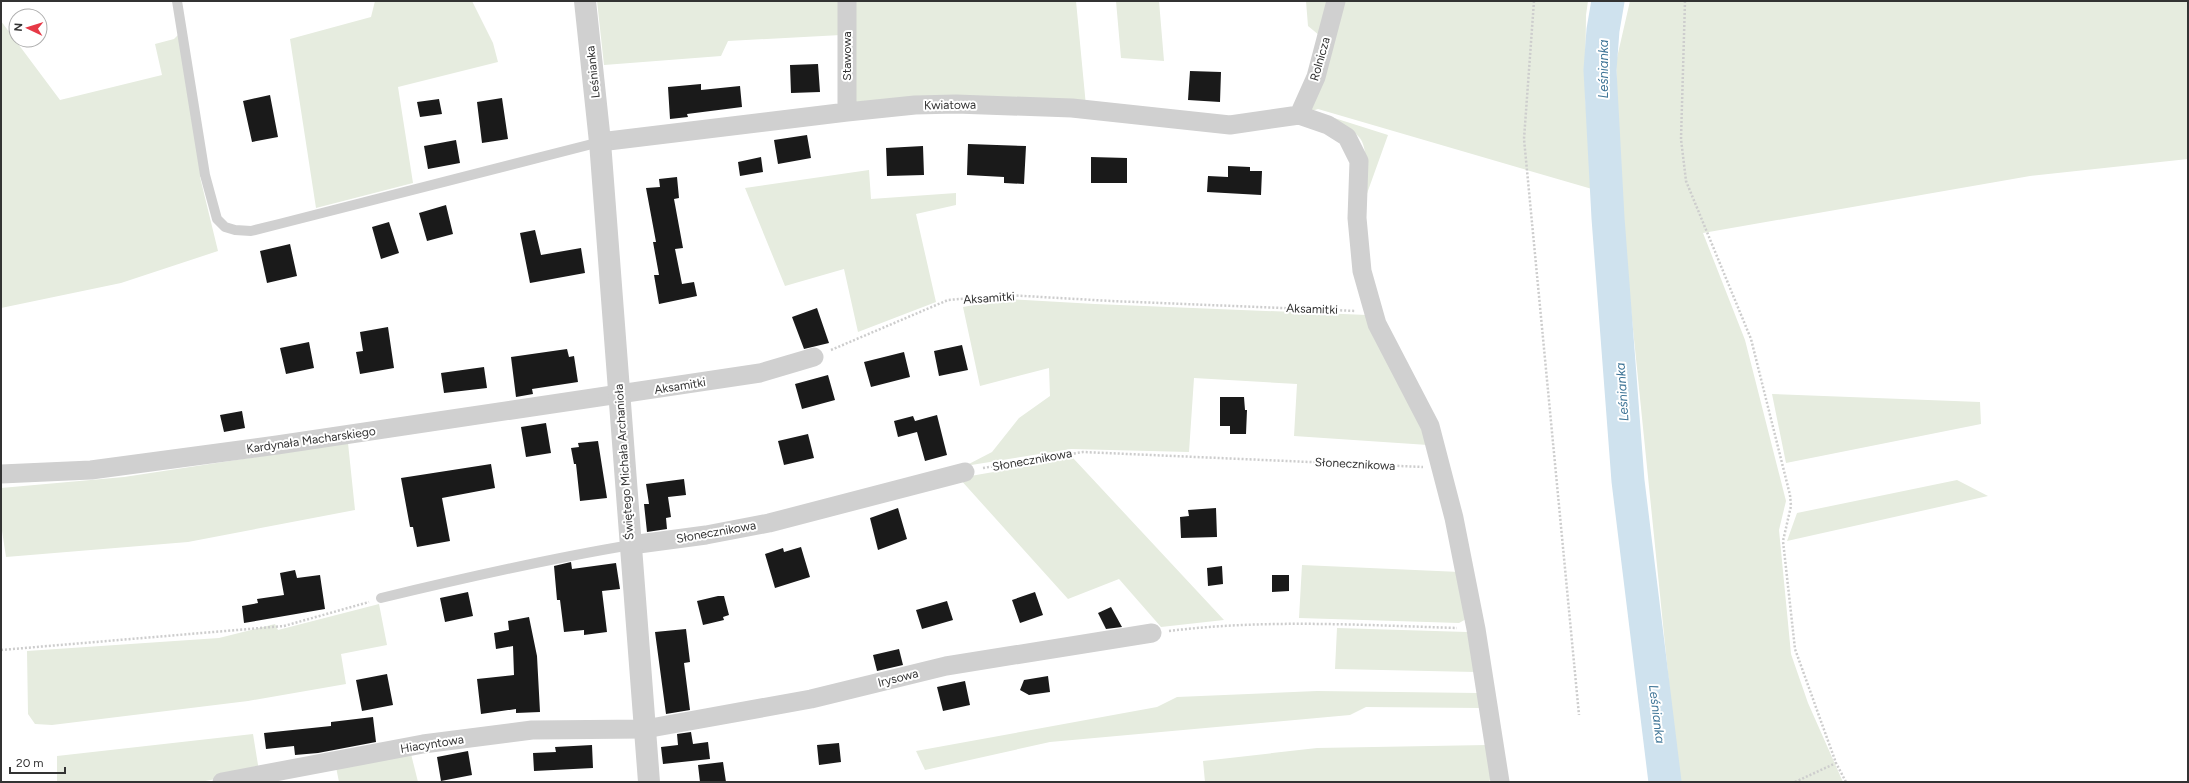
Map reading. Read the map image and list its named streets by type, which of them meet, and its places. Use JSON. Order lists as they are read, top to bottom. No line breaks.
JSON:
{"streets":{"street":["Stawowa","Rolnicza","Leśnianka","Kwiatowa","Aksamitki","Kardynała Macharskiego","Słonecznikowa","Świętego Michała Archanioła","Irysowa","Hiacyntowa"]},"crossings":[["Stawowa","Kwiatowa"],["Rolnicza","Kwiatowa"],["Leśnianka","Kwiatowa"],["Leśnianka","Świętego Michała Archanioła"],["Kwiatowa","Świętego Michała Archanioła"],["Aksamitki","Kardynała Macharskiego"],["Aksamitki","Świętego Michała Archanioła"],["Kardynała Macharskiego","Świętego Michała Archanioła"],["Słonecznikowa","Świętego Michała Archanioła"],["Świętego Michała Archanioła","Irysowa"],["Świętego Michała Archanioła","Hiacyntowa"],["Irysowa","Hiacyntowa"]],"water":["Leśnianka"],"scale_bar":"20 m","north":"left"}
